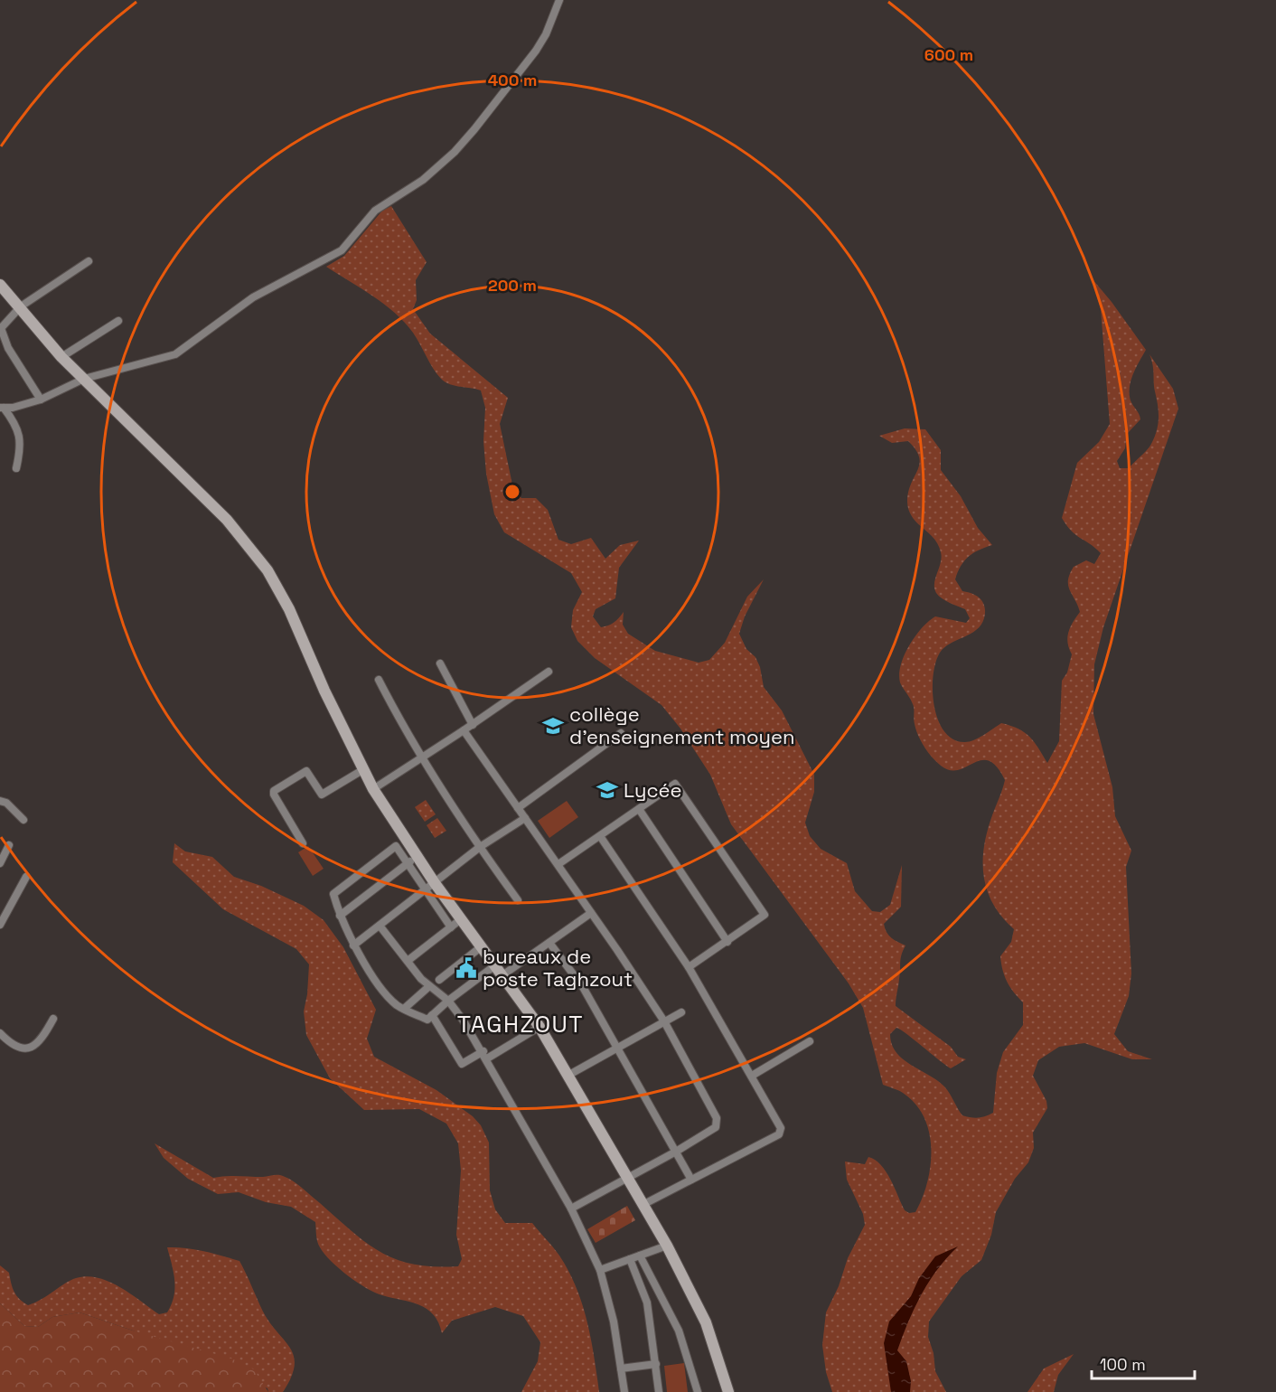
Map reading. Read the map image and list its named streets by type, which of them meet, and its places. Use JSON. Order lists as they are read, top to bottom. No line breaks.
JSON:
{"districts":["TAGHZOUT"],"places":{"school or university":["collège d'enseignement moyen","Lycée"],"public building":["bureaux de poste Taghzout"]},"scale_bar":"100 m","rings":["600 m","400 m","200 m"]}
